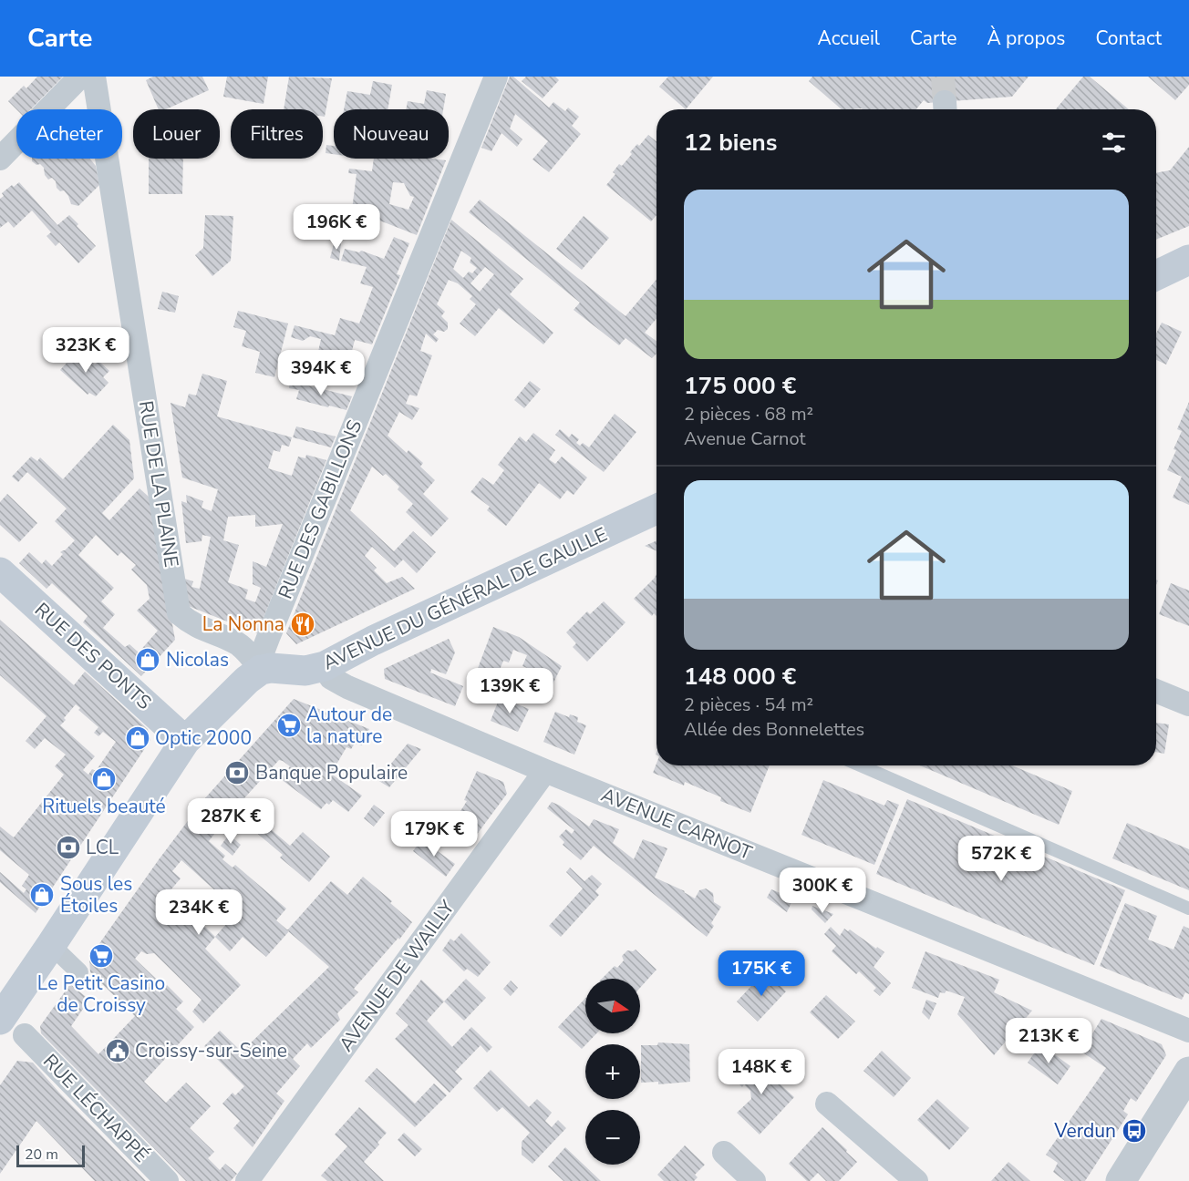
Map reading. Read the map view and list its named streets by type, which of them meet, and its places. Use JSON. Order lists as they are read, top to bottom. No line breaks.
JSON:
{"streets":{"main road":["AVENUE DU GÉNÉRAL DE GAULLE","RUE DES PONTS"],"street":["RUE DE LA PLAINE","RUE DES GABILLONS","AVENUE CARNOT","AVENUE DE WAILLY","RUE LÉCHAPPÉ"]},"crossings":[["RUE DE LA PLAINE","RUE DES GABILLONS"],["RUE DE LA PLAINE","AVENUE DU GÉNÉRAL DE GAULLE"],["RUE DES GABILLONS","AVENUE DU GÉNÉRAL DE GAULLE"],["AVENUE DU GÉNÉRAL DE GAULLE","AVENUE CARNOT"],["AVENUE CARNOT","AVENUE DE WAILLY"]],"places":{"restaurant":["La Nonna"],"shop":["Nicolas","Optic 2000","Rituels beauté","Sous les Étoiles"],"supermarket":["Autour de la nature","Le Petit Casino de Croissy"],"bank":["Banque Populaire","LCL"],"public building":["Croissy-sur-Seine"],"bus stop":["Verdun"]},"scale_bar":"20 m","north":"right","page":{"header":"Carte","nav":["Accueil","Carte","À propos","Contact"],"chip":["Acheter","Louer","Filtres","Nouveau"],"heading":"12 biens","list":[{"name":"175 000 €","note":"2 pièces · 68 m² · Avenue Carnot"},{"name":"148 000 €","note":"2 pièces · 54 m² · Allée des Bonnelettes"}],"price":["196K €","323K €","394K €","139K €","287K €","179K €","572K €","300K €","234K €","175K €","213K €","148K €"],"map_buttons":["+","−"],"scale":"20 m"}}
